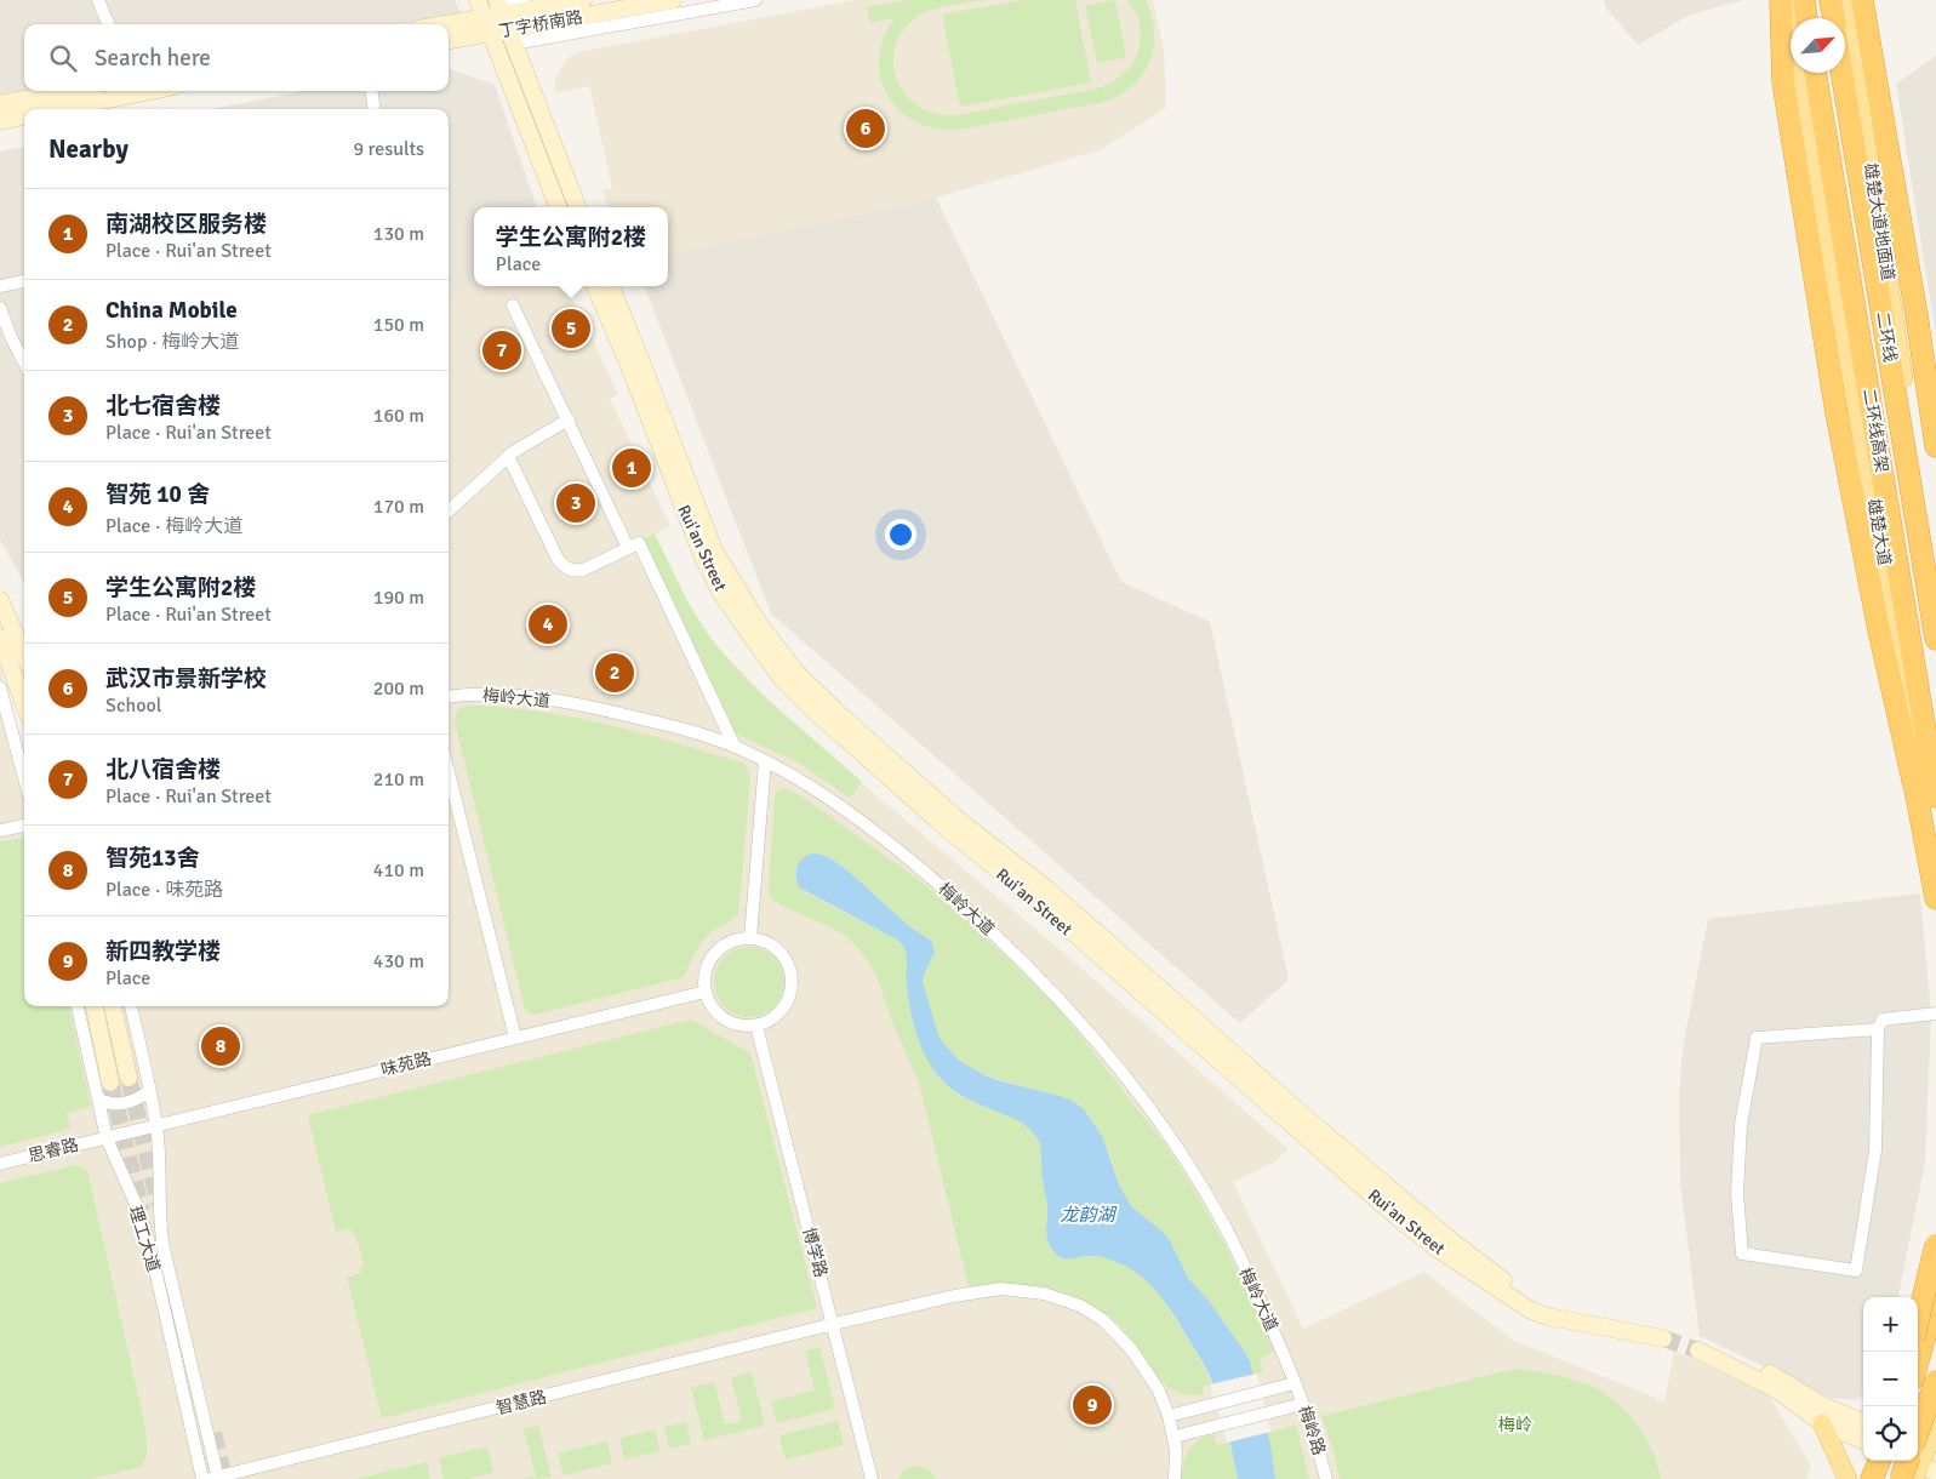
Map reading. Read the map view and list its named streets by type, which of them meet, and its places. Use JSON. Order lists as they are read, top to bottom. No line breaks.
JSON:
{"streets":{"highway":["二环线","二环线高架"],"main road":["丁字桥南路","雄楚大道地面道","雄楚大道","Rui'an Street"],"street":["梅岭大道","味苑路","思睿路","理工大道","博学路","智慧路","梅岭路"]},"crossings":[["梅岭大道","梅岭路"],["味苑路","思睿路"],["味苑路","理工大道"],["味苑路","博学路"],["思睿路","理工大道"],["理工大道","智慧路"],["博学路","智慧路"]],"water":["龙韵湖"],"parks":["梅岭"],"north":"top right","page":{"search":"Search here","pins":["6","5","7","1","3","4","2","8","9"],"heading":["Nearby","9 results"],"list":[{"mark":"1","name":"南湖校区服务楼","note":"Place · Rui'an Street","value":"130 m"},{"mark":"2","name":"China Mobile","note":"Shop · 梅岭大道","value":"150 m"},{"mark":"3","name":"北七宿舍楼","note":"Place · Rui'an Street","value":"160 m"},{"mark":"4","name":"智苑 10 舍","note":"Place · 梅岭大道","value":"170 m"},{"mark":"5","name":"学生公寓附2楼","note":"Place · Rui'an Street","value":"190 m"},{"mark":"6","name":"武汉市景新学校","note":"School","value":"200 m"},{"mark":"7","name":"北八宿舍楼","note":"Place · Rui'an Street","value":"210 m"},{"mark":"8","name":"智苑13舍","note":"Place · 味苑路","value":"410 m"},{"mark":"9","name":"新四教学楼","note":"Place","value":"430 m"}],"popup":["学生公寓附2楼","Place"],"map_buttons":["+","−"]}}
